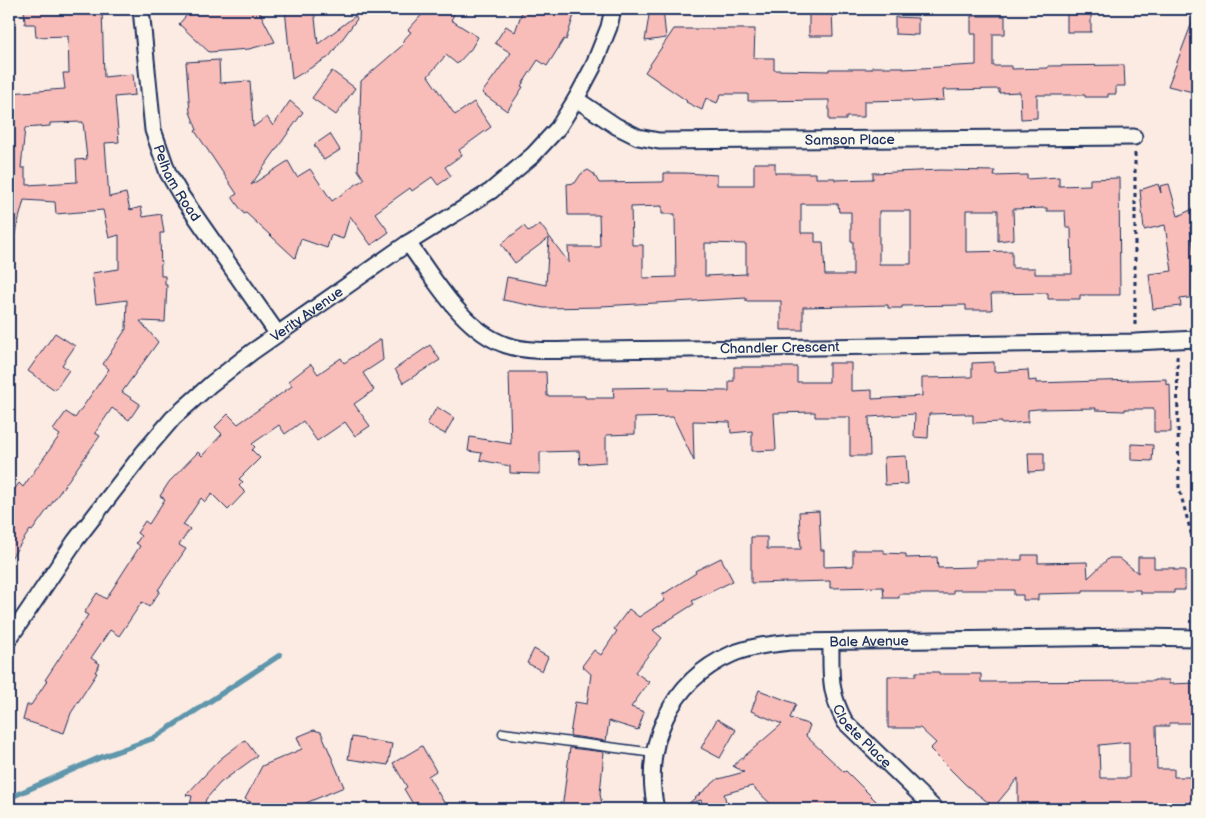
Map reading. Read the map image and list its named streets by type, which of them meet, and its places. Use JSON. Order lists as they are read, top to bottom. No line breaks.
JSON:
{"streets":{"street":["Samson Place","Pelham Road","Verity Avenue","Chandler Crescent","Bale Avenue","Cloete Place"]},"crossings":[["Samson Place","Verity Avenue"],["Pelham Road","Verity Avenue"],["Verity Avenue","Chandler Crescent"],["Bale Avenue","Cloete Place"]]}
